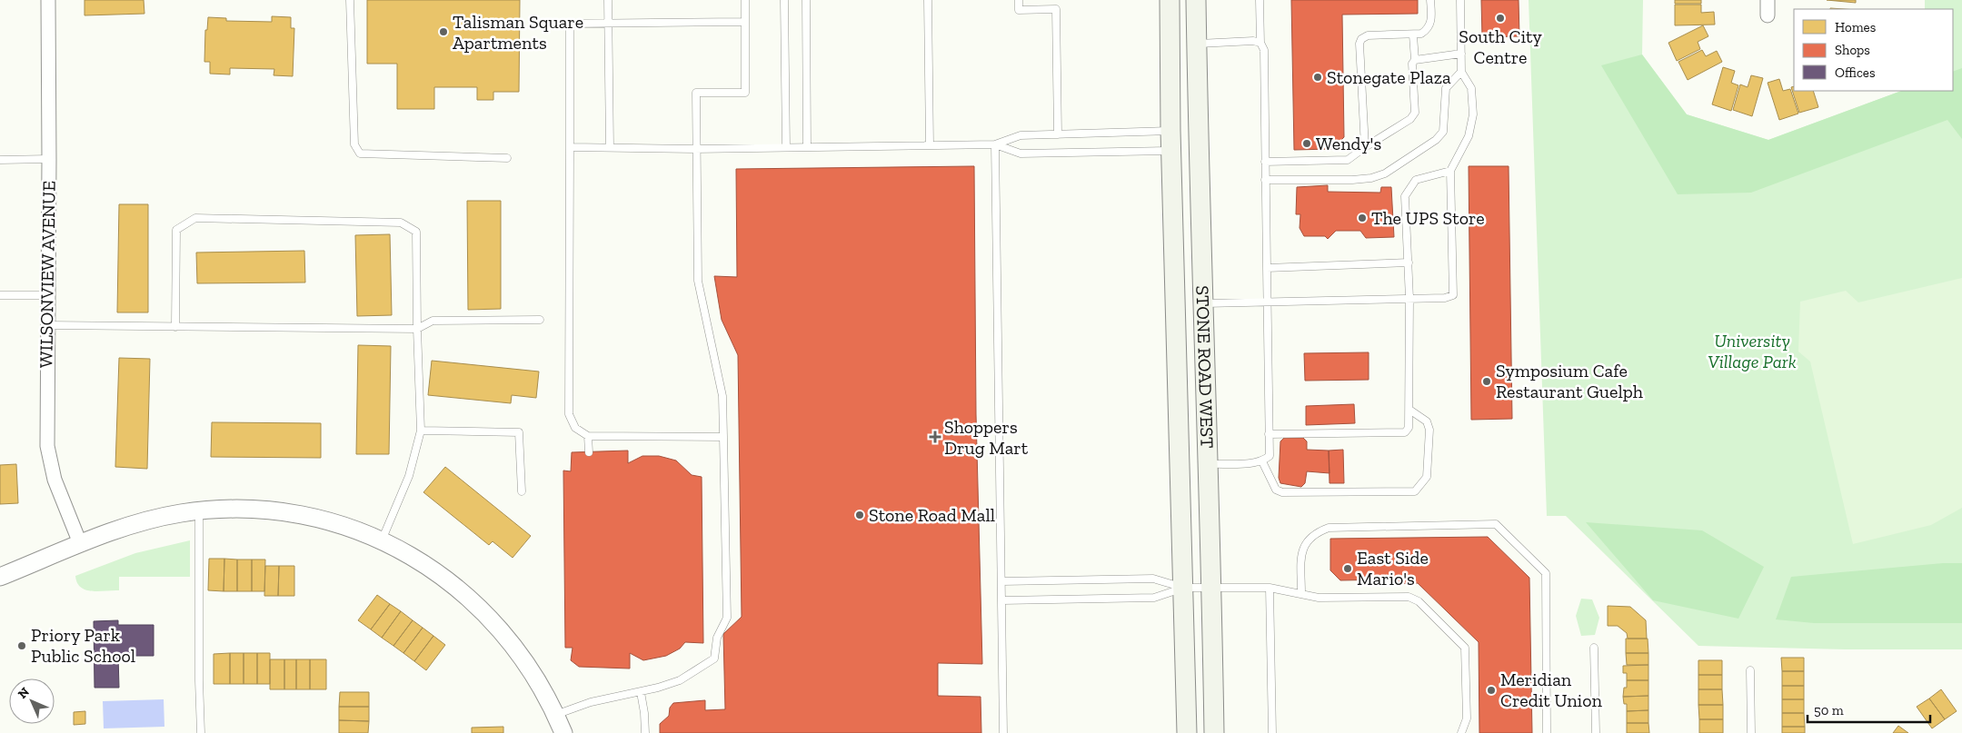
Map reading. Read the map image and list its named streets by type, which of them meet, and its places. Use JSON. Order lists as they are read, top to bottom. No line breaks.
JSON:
{"streets":{"main road":["STONE ROAD WEST"],"street":["WILSONVIEW AVENUE"]},"parks":["University Village Park"],"places":{"other":["South City Centre","Talisman Square Apartments","Stonegate Plaza","Wendy's","The UPS Store","Symposium Cafe Restaurant Guelph","Stone Road Mall","East Side Mario's","Priory Park Public School","Meridian Credit Union"],"health":["Shoppers Drug Mart"]},"legend":["Homes","Shops","Offices"],"scale_bar":"50 m","north":"top left"}
